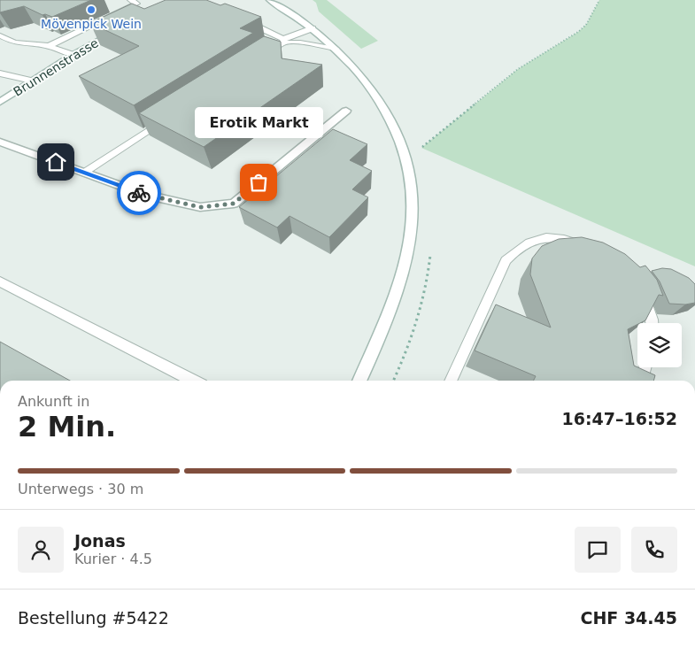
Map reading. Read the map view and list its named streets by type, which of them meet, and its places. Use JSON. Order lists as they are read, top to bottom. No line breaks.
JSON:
{"streets":{"main road":["Brunnenstrasse"]},"places":["Mövenpick Wein","Erotik Markt"],"page":{"bubble":"Erotik Markt","heading":["2 Min.","Ankunft in","16:47–16:52"],"panel":["Jonas","Kurier · 4.5","Bestellung #5422","CHF 34.45"],"bar":"Unterwegs · 30 m"}}
